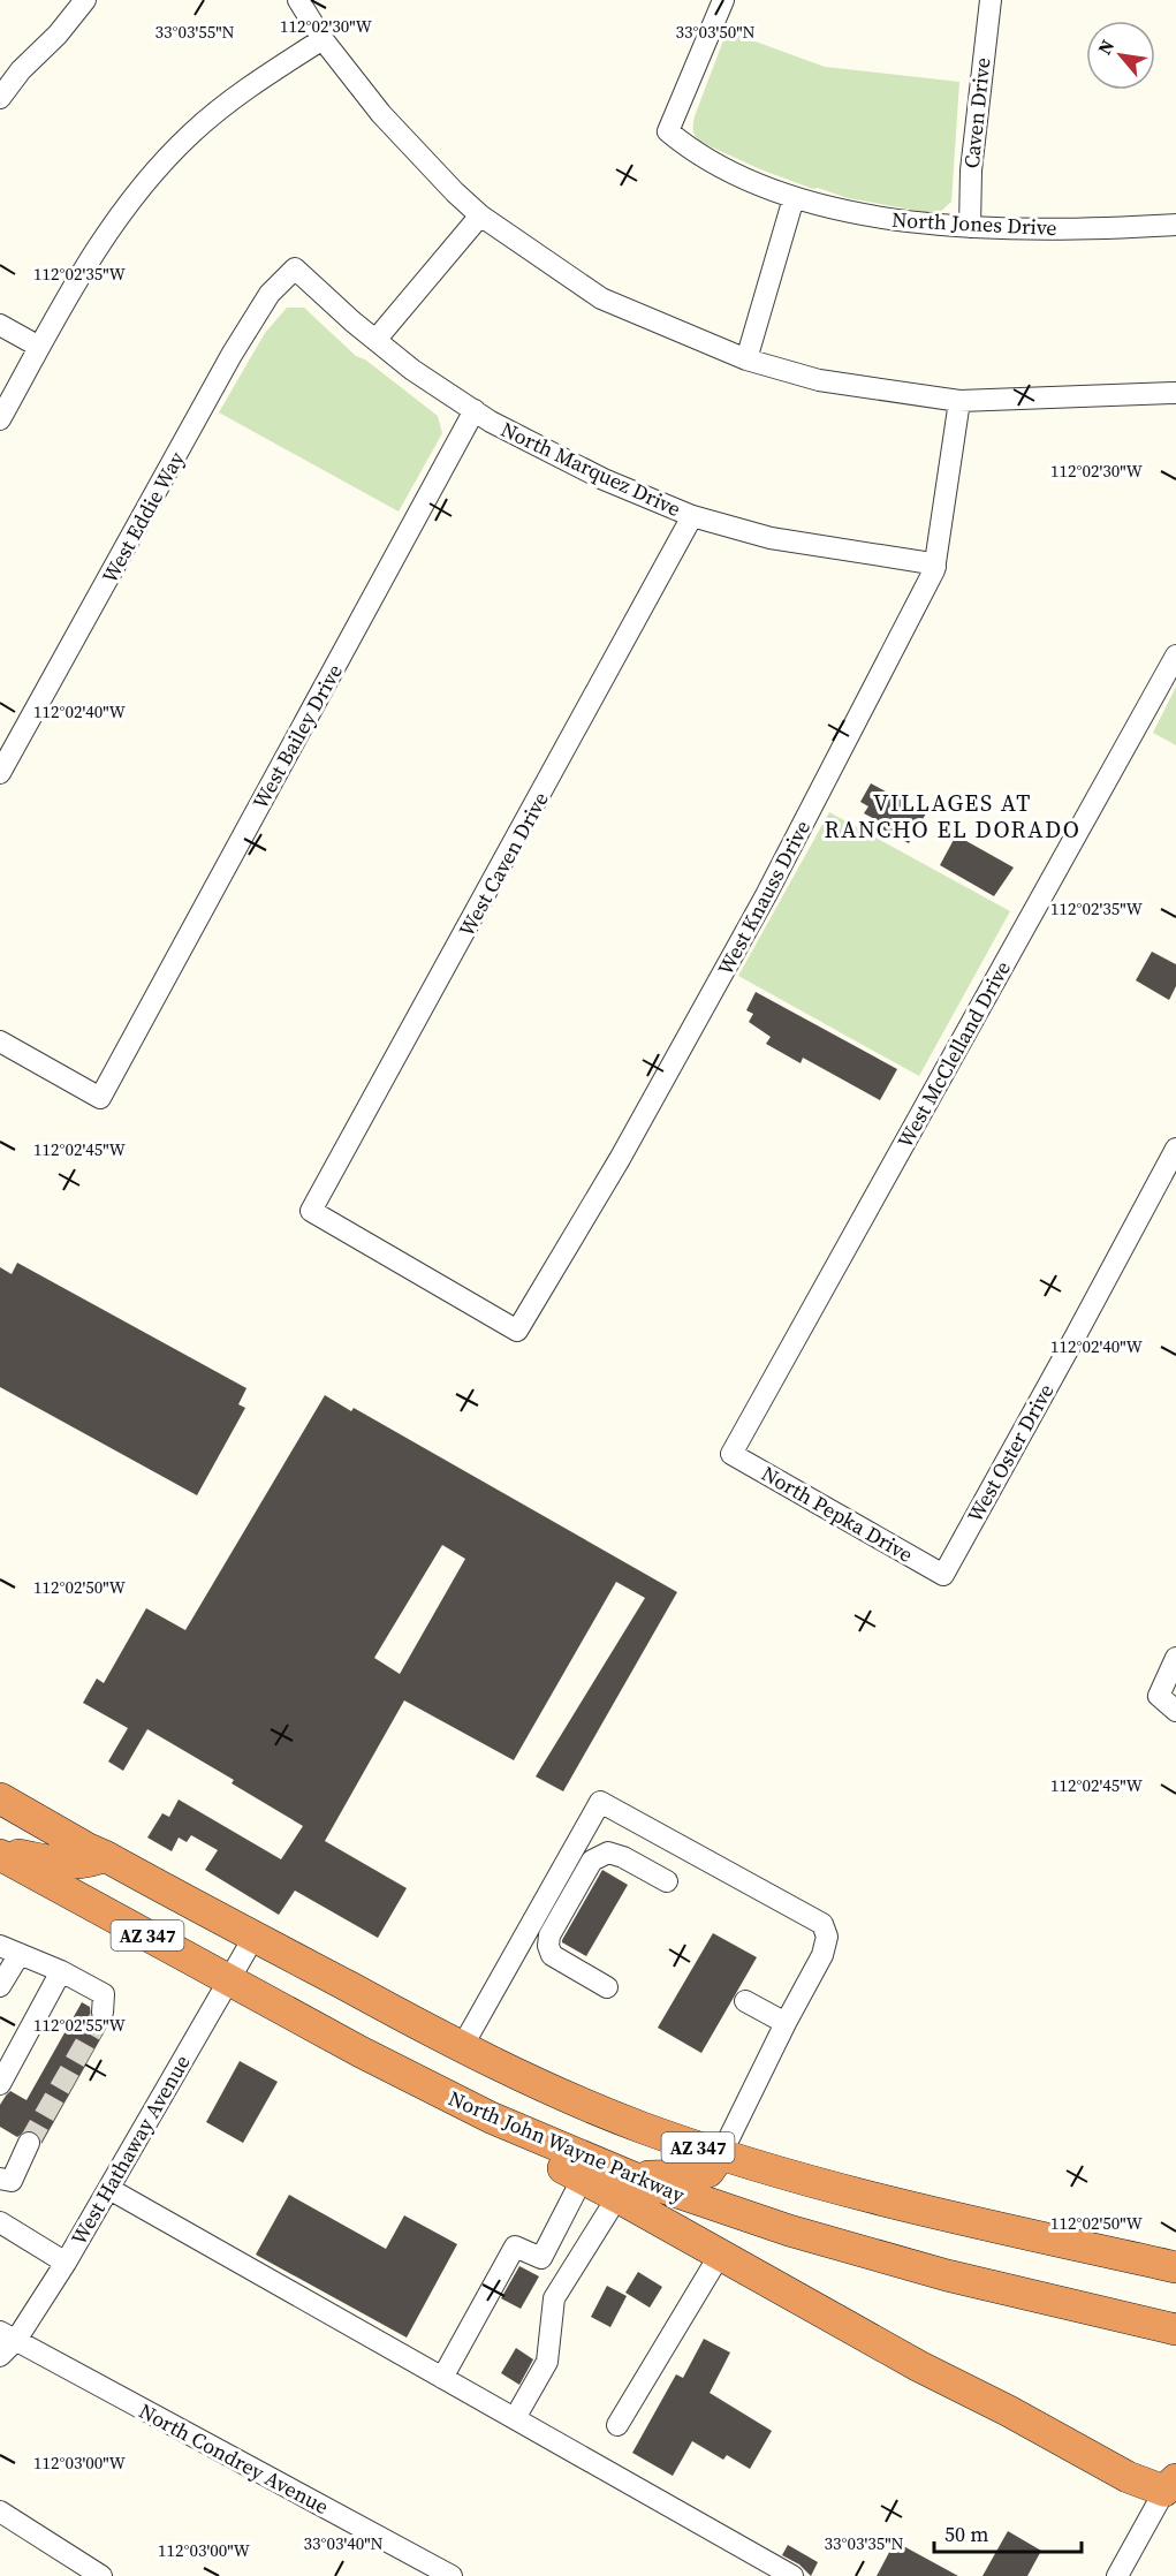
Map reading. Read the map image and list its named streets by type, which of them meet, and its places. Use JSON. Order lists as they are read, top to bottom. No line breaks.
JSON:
{"streets":{"highway":["AZ 347","North John Wayne Parkway"],"street":["Caven Drive","North Jones Drive","North Marquez Drive","West Eddie Way","West Bailey Drive","West Caven Drive","West Knauss Drive","West McClelland Drive","West Oster Drive","North Pepka Drive","West Hathaway Avenue","North Condrey Avenue"]},"crossings":[["Caven Drive","North Jones Drive"],["North Marquez Drive","West Eddie Way"],["North Marquez Drive","West Bailey Drive"],["North Marquez Drive","West Caven Drive"],["North Marquez Drive","West Knauss Drive"],["West Caven Drive","West Knauss Drive"],["West McClelland Drive","North Pepka Drive"],["West Oster Drive","North Pepka Drive"],["AZ 347","West Hathaway Avenue"],["North John Wayne Parkway","West Hathaway Avenue"],["West Hathaway Avenue","North Condrey Avenue"]],"districts":["VILLAGES AT RANCHO EL DORADO"],"scale_bar":"50 m","north":"top left","coordinates":["112°02'30\"W","33°03'55\"N","33°03'50\"N","112°02'35\"W","112°02'40\"W","112°02'45\"W","112°02'50\"W","112°02'55\"W","112°03'00\"W","33°03'40\"N","33°03'35\"N"]}
